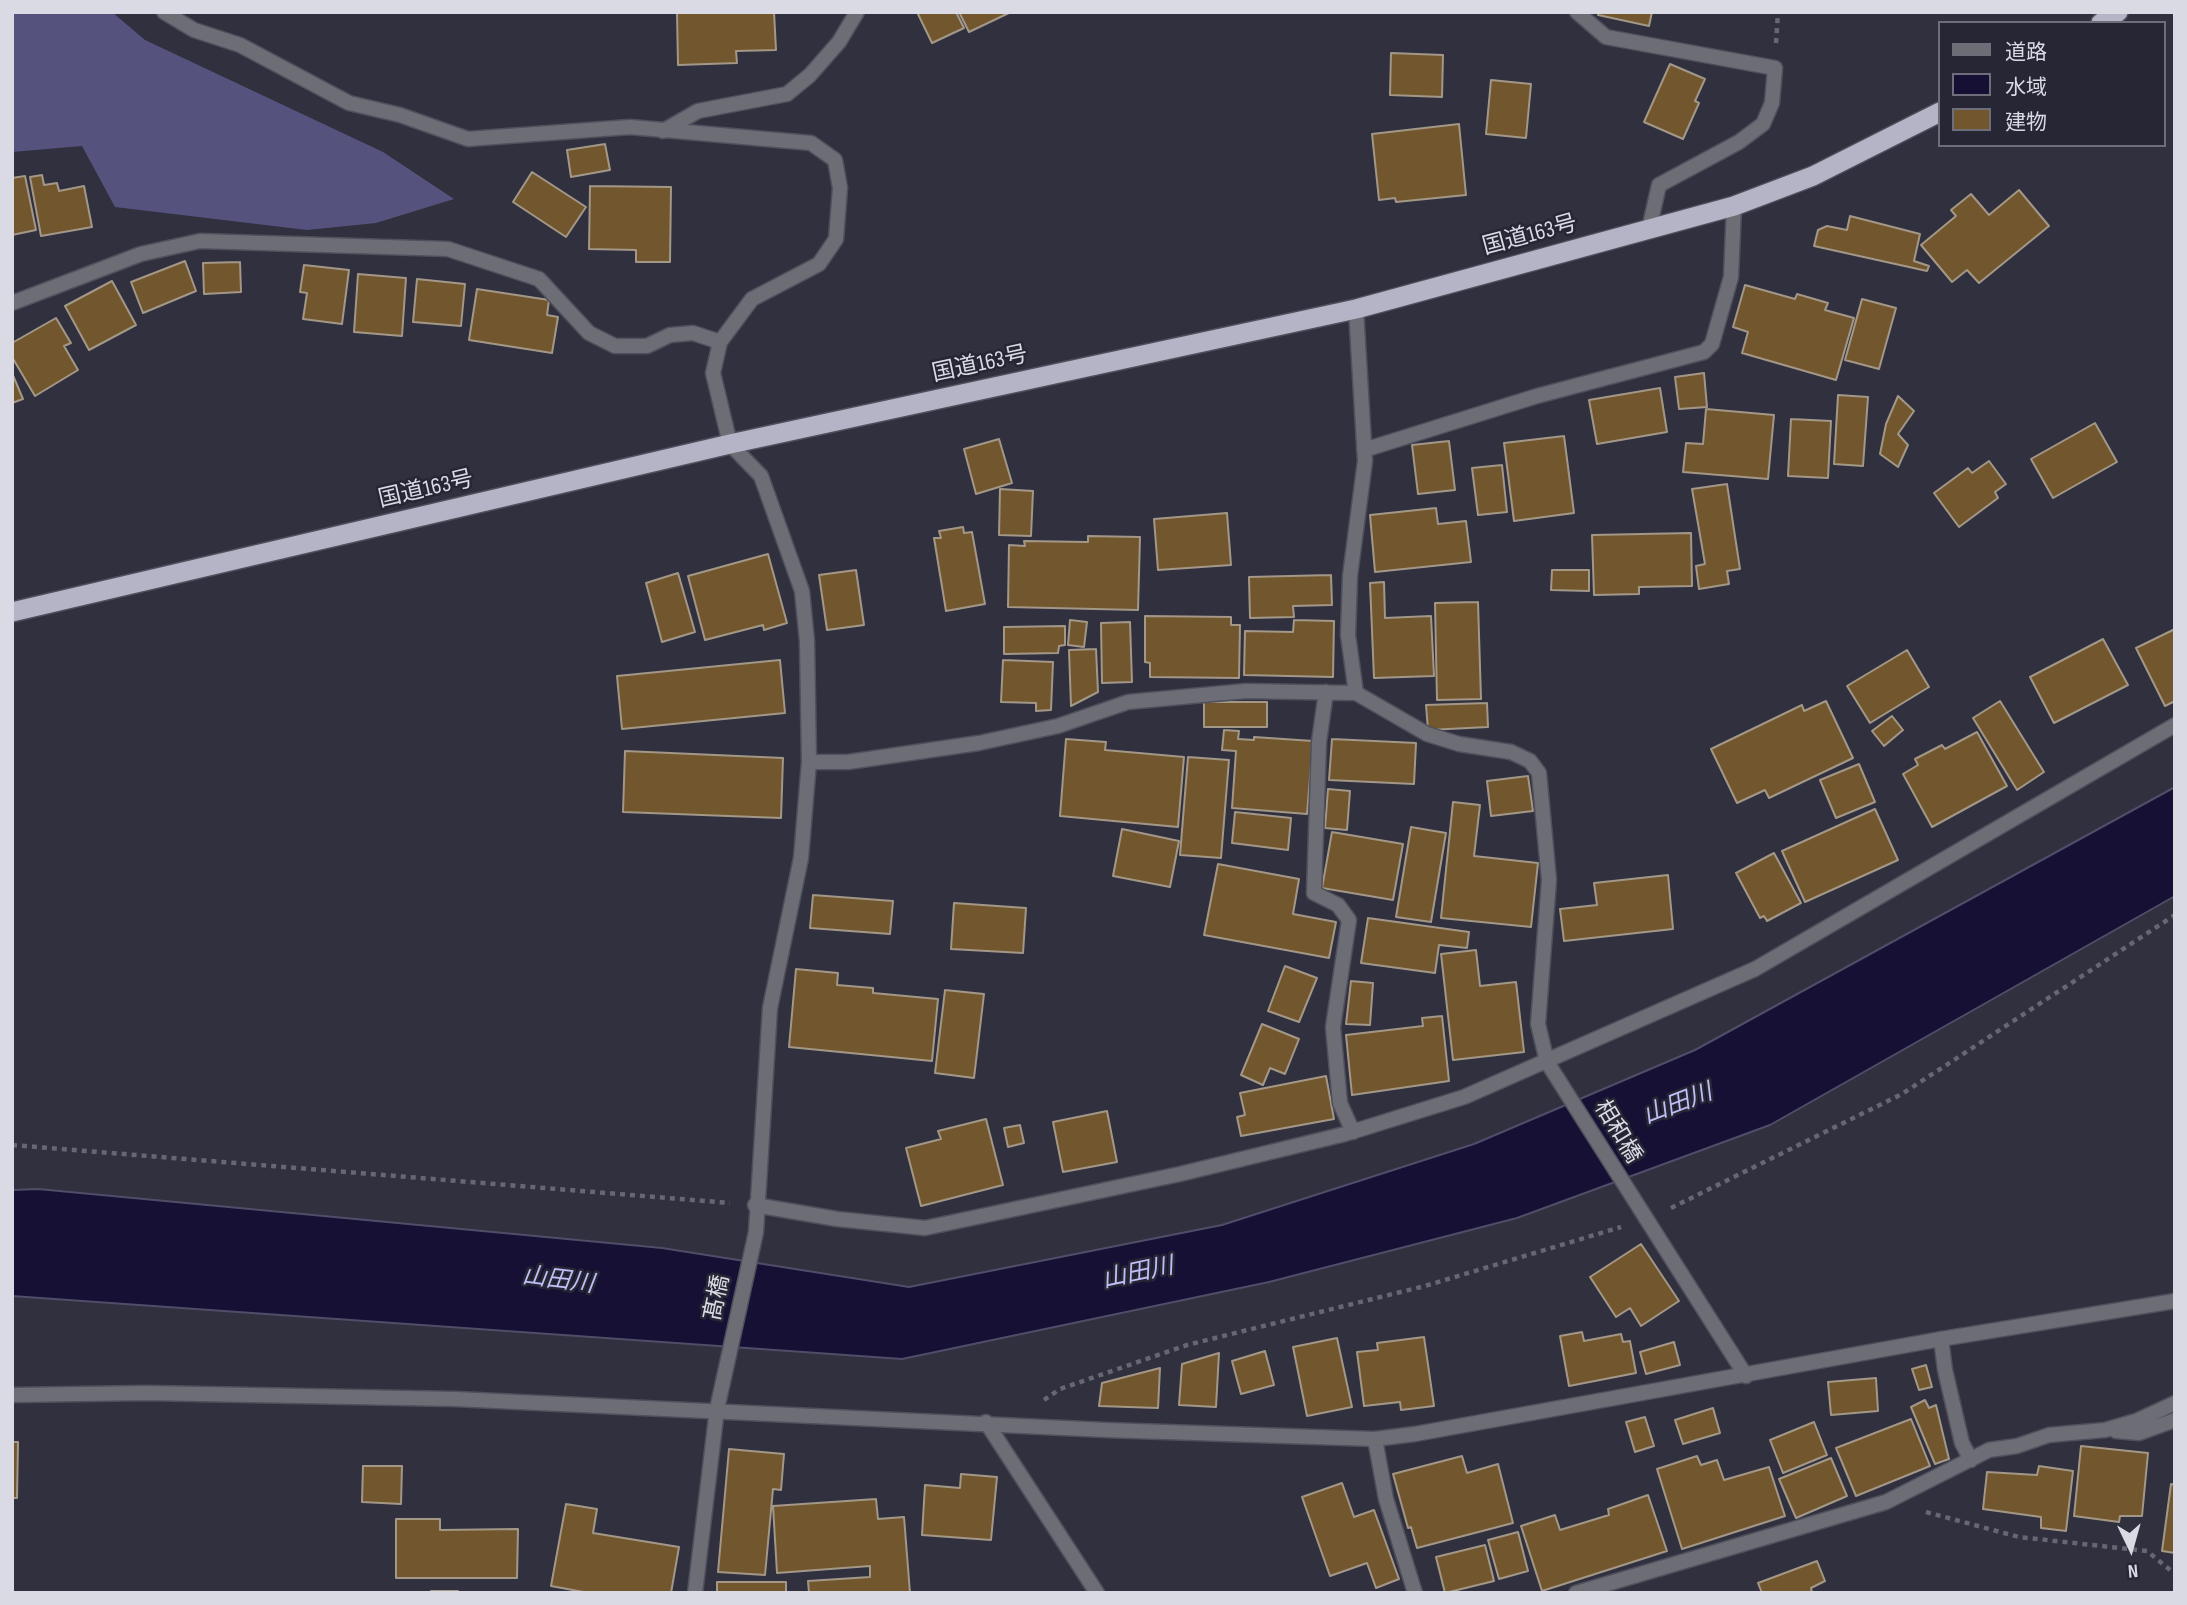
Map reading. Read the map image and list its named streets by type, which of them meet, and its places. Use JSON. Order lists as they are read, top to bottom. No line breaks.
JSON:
{"streets":{"highway":["国道163号"],"street":["相和橋","髙橋"]},"crossings":[["国道163号","髙橋"]],"water":["山田川"],"legend":["道路","水域","建物"],"north":"bottom"}
